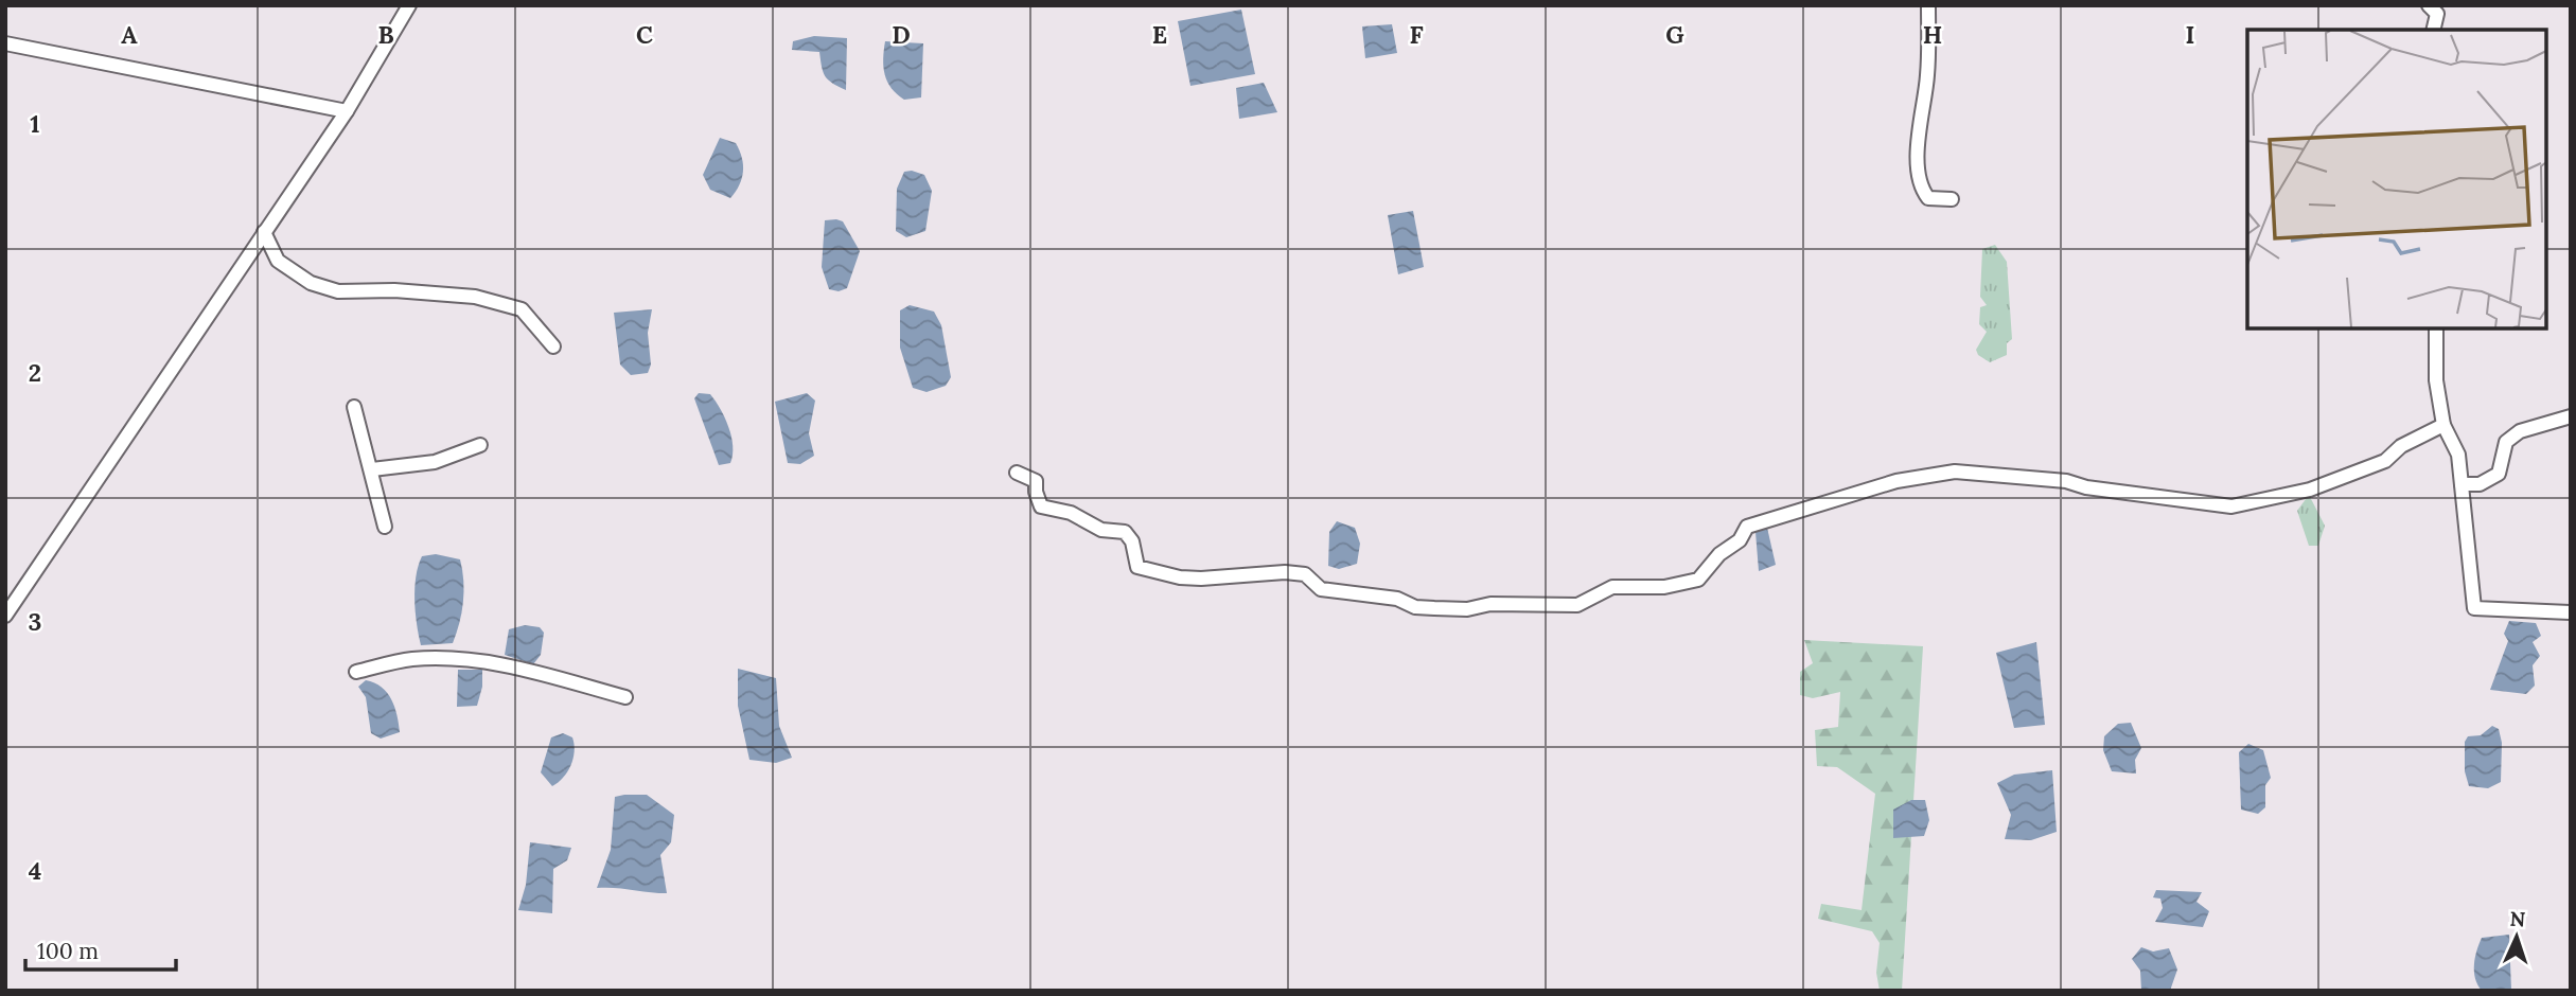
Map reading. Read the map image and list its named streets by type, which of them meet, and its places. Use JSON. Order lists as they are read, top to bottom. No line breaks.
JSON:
{"scale_bar":"100 m","north":"top","grid":{"columns":["A","B","C","D","E","F","G","H","I"],"rows":["1","2","3","4"]}}
